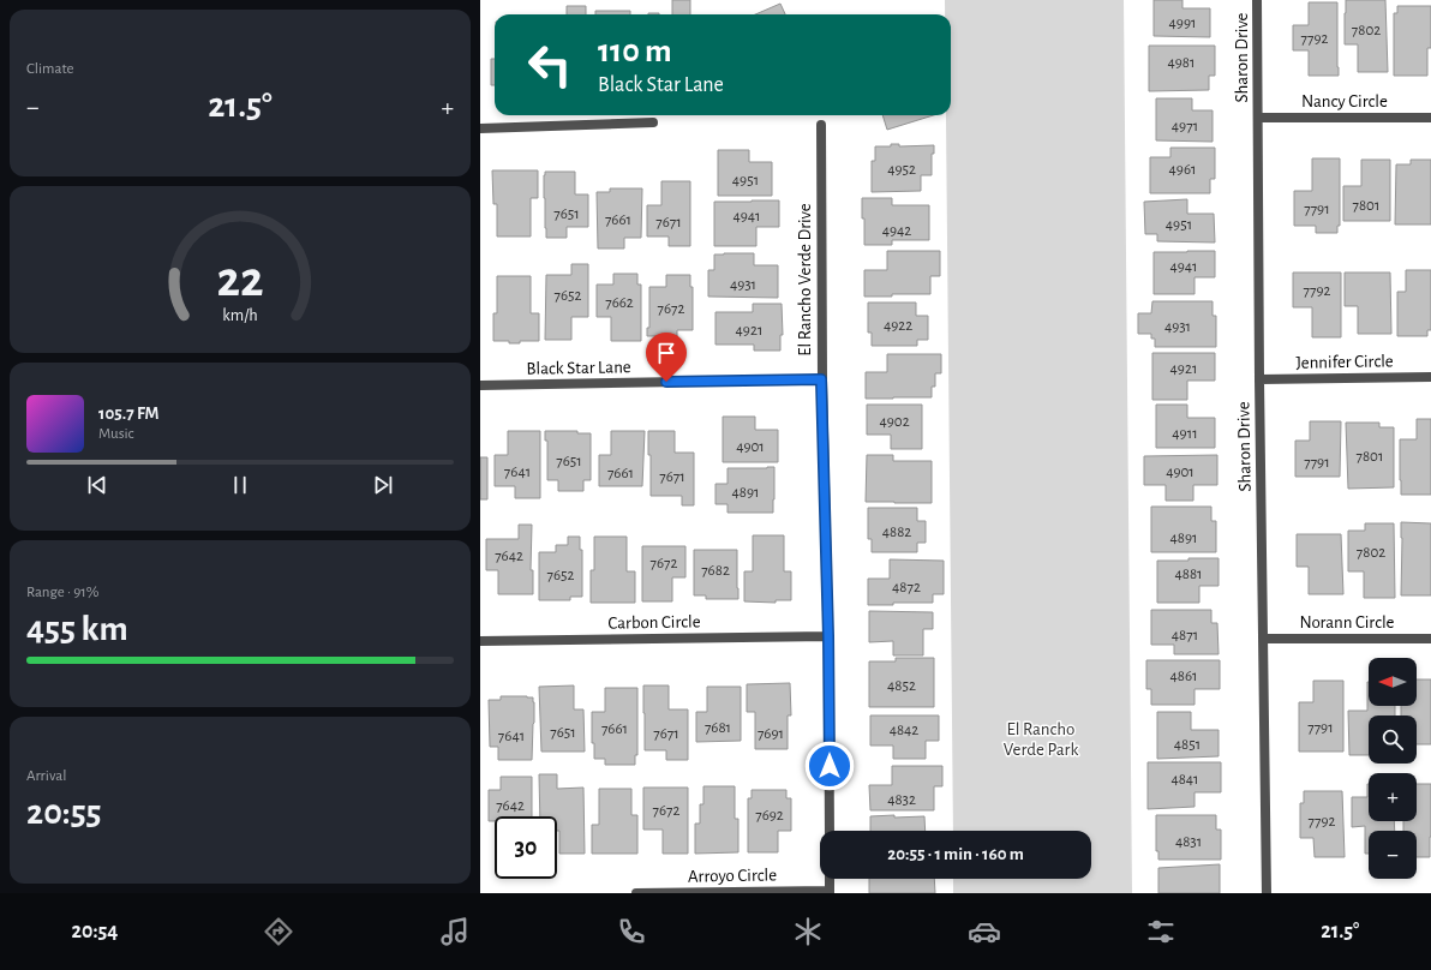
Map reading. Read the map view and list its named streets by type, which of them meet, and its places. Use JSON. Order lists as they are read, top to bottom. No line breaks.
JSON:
{"streets":{"street":["Sharon Drive","Nancy Circle","El Rancho Verde Drive","Jennifer Circle","Black Star Lane","Carbon Circle","Norann Circle","Arroyo Circle"]},"crossings":[["Sharon Drive","Nancy Circle"],["Sharon Drive","Jennifer Circle"],["Sharon Drive","Norann Circle"],["El Rancho Verde Drive","Black Star Lane"],["El Rancho Verde Drive","Carbon Circle"]],"parks":["El Rancho Verde Park"],"house_numbers":["4991","7802","7792","4981","4971","4952","4961","4951","7801","7791","7651","4941","7661","7671","4951","4942","4941","4931","7792","7652","7662","7672","4922","4931","4921","4921","4902","4911","4901","7801","7651","7791","7641","4901","7661","7671","4891","4882","4891","7802","7642","7672","7682","4881","7652","4872","4871","4861","4852","7681","7791","7661","4842","7651","7671","7691","7641","4851","4841","4832","7642","7672","7692","7792","4831"],"north":"left","page":{"tile":["Climate",["Range · 91%","455 km"],["Arrival","20:55"]],"turn":["110 m","Black Star Lane"],"heat":["−","21.5°","+"],"song":["105.7 FM","Music"],"map_buttons":["+","−"],"limit":"30","trip":"20:55 · 1 min · 160 m","tabs":["20:54","21.5°"],"gauge":["22","km/h"]}}
